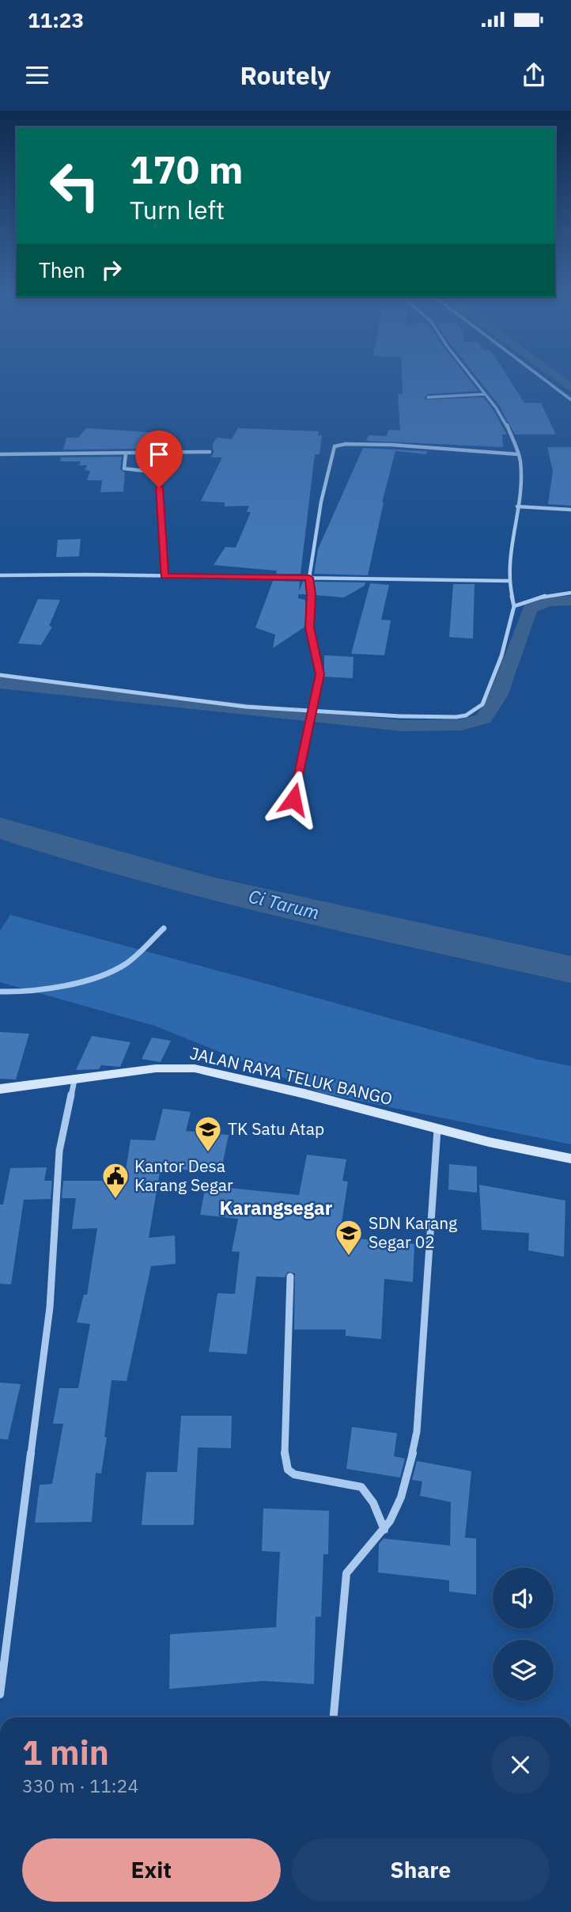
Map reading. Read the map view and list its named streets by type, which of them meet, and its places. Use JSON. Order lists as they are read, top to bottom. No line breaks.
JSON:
{"streets":{"main road":["JALAN RAYA TELUK BANGO"]},"districts":["Karangsegar"],"water":["Ci Tarum"],"places":{"school or university":["TK Satu Atap","SDN Karang Segar 02"],"public building":["Kantor Desa Karang Segar"]},"page":{"status":"11:23","header":"Routely","turn":["170 m","Turn left"],"then":"Then","heading":["1 min","330 m · 11:24"],"buttons":["Exit","Share"]}}
